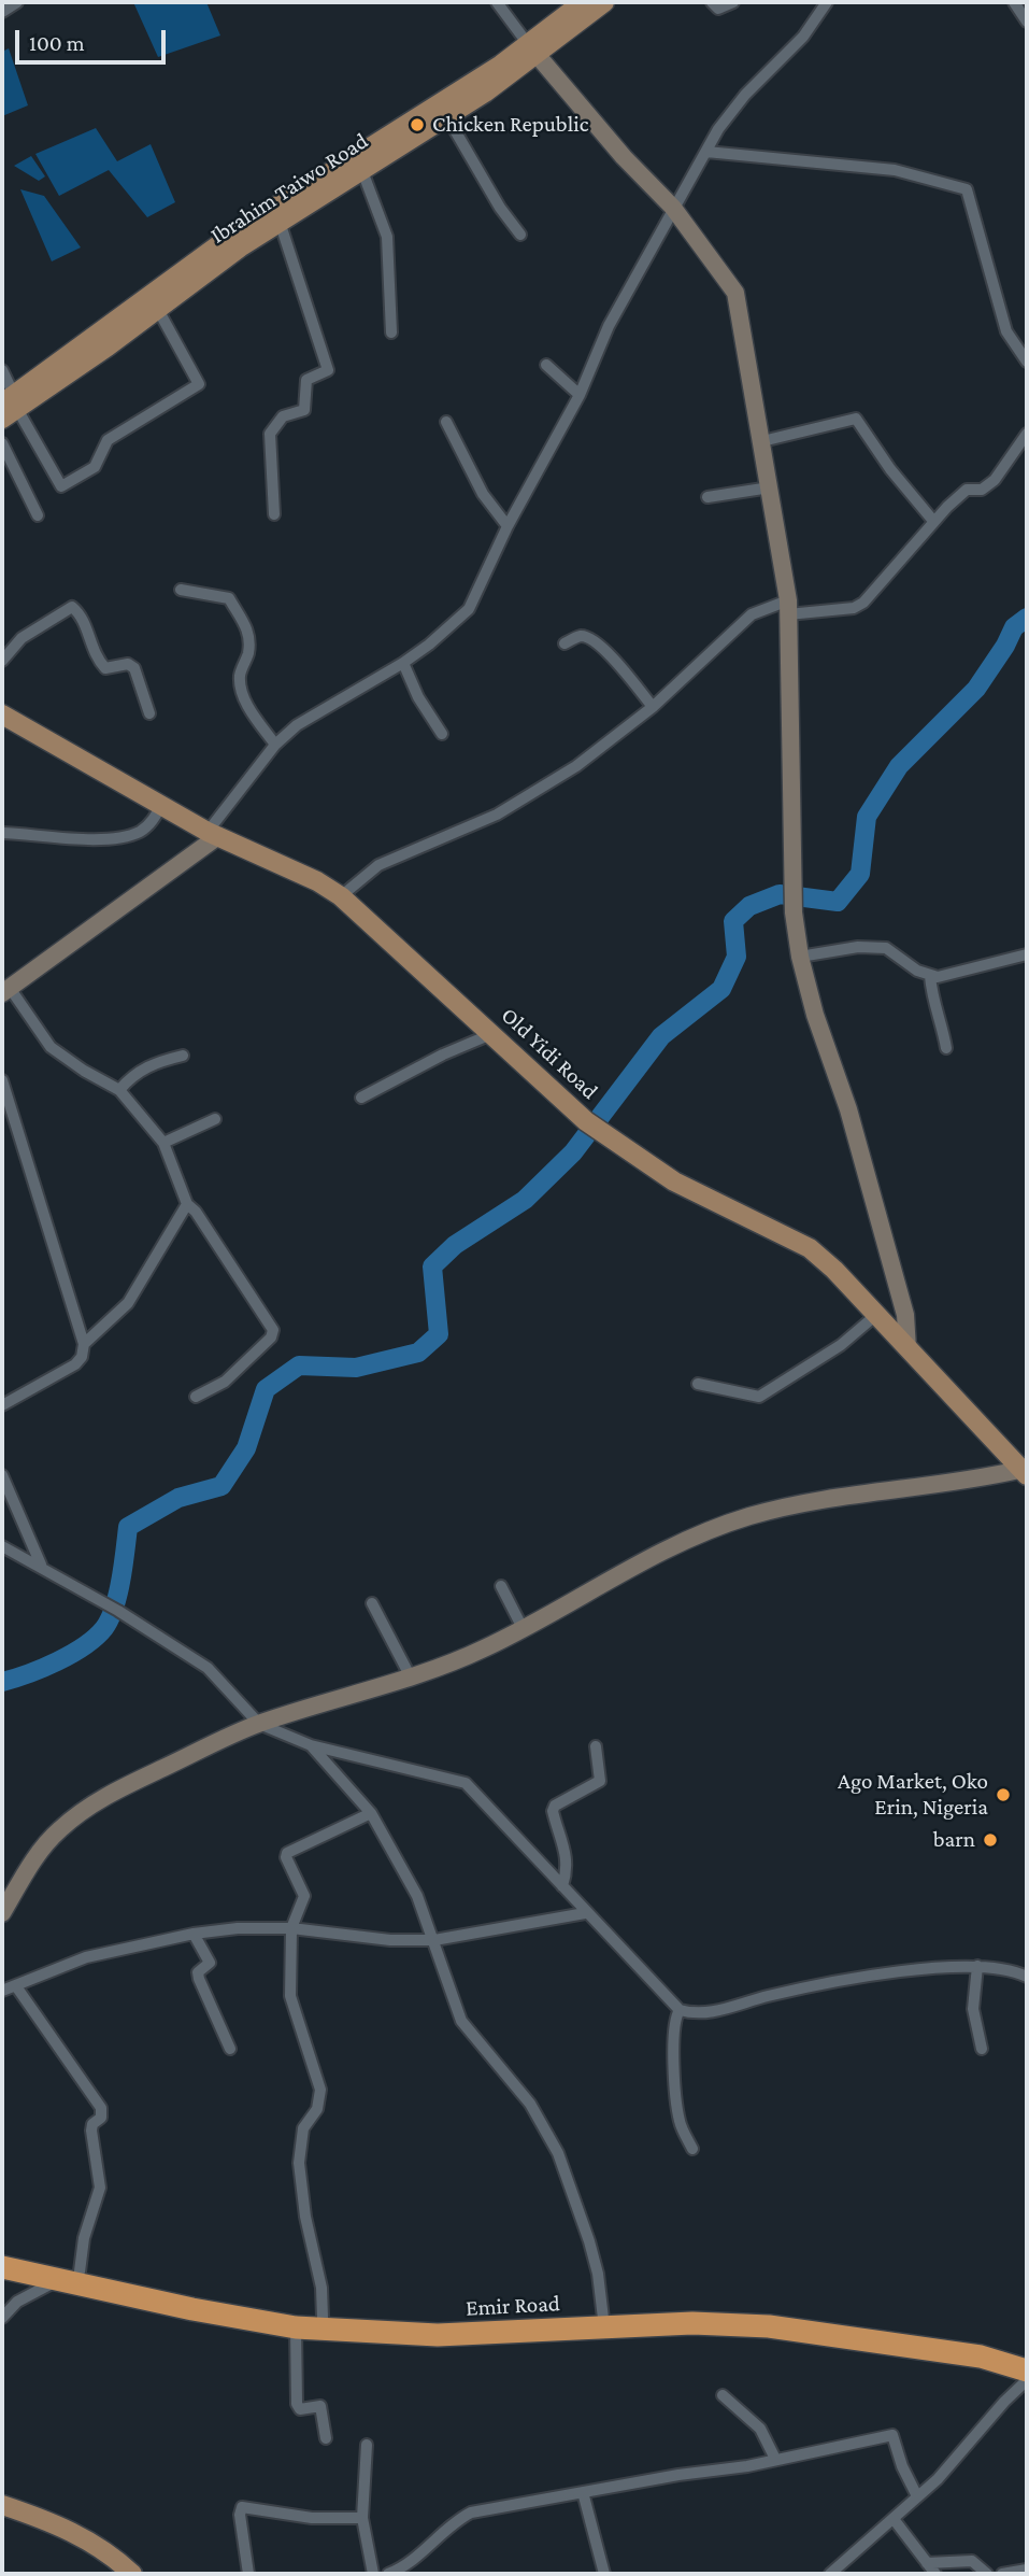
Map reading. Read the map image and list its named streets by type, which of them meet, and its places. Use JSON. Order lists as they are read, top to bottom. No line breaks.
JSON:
{"streets":{"highway":["Emir Road"],"main road":["Ibrahim Taiwo Road","Old Yidi Road"]},"places":["Chicken Republic","Ago Market, Oko Erin, Nigeria","barn"],"scale_bar":"100 m"}
